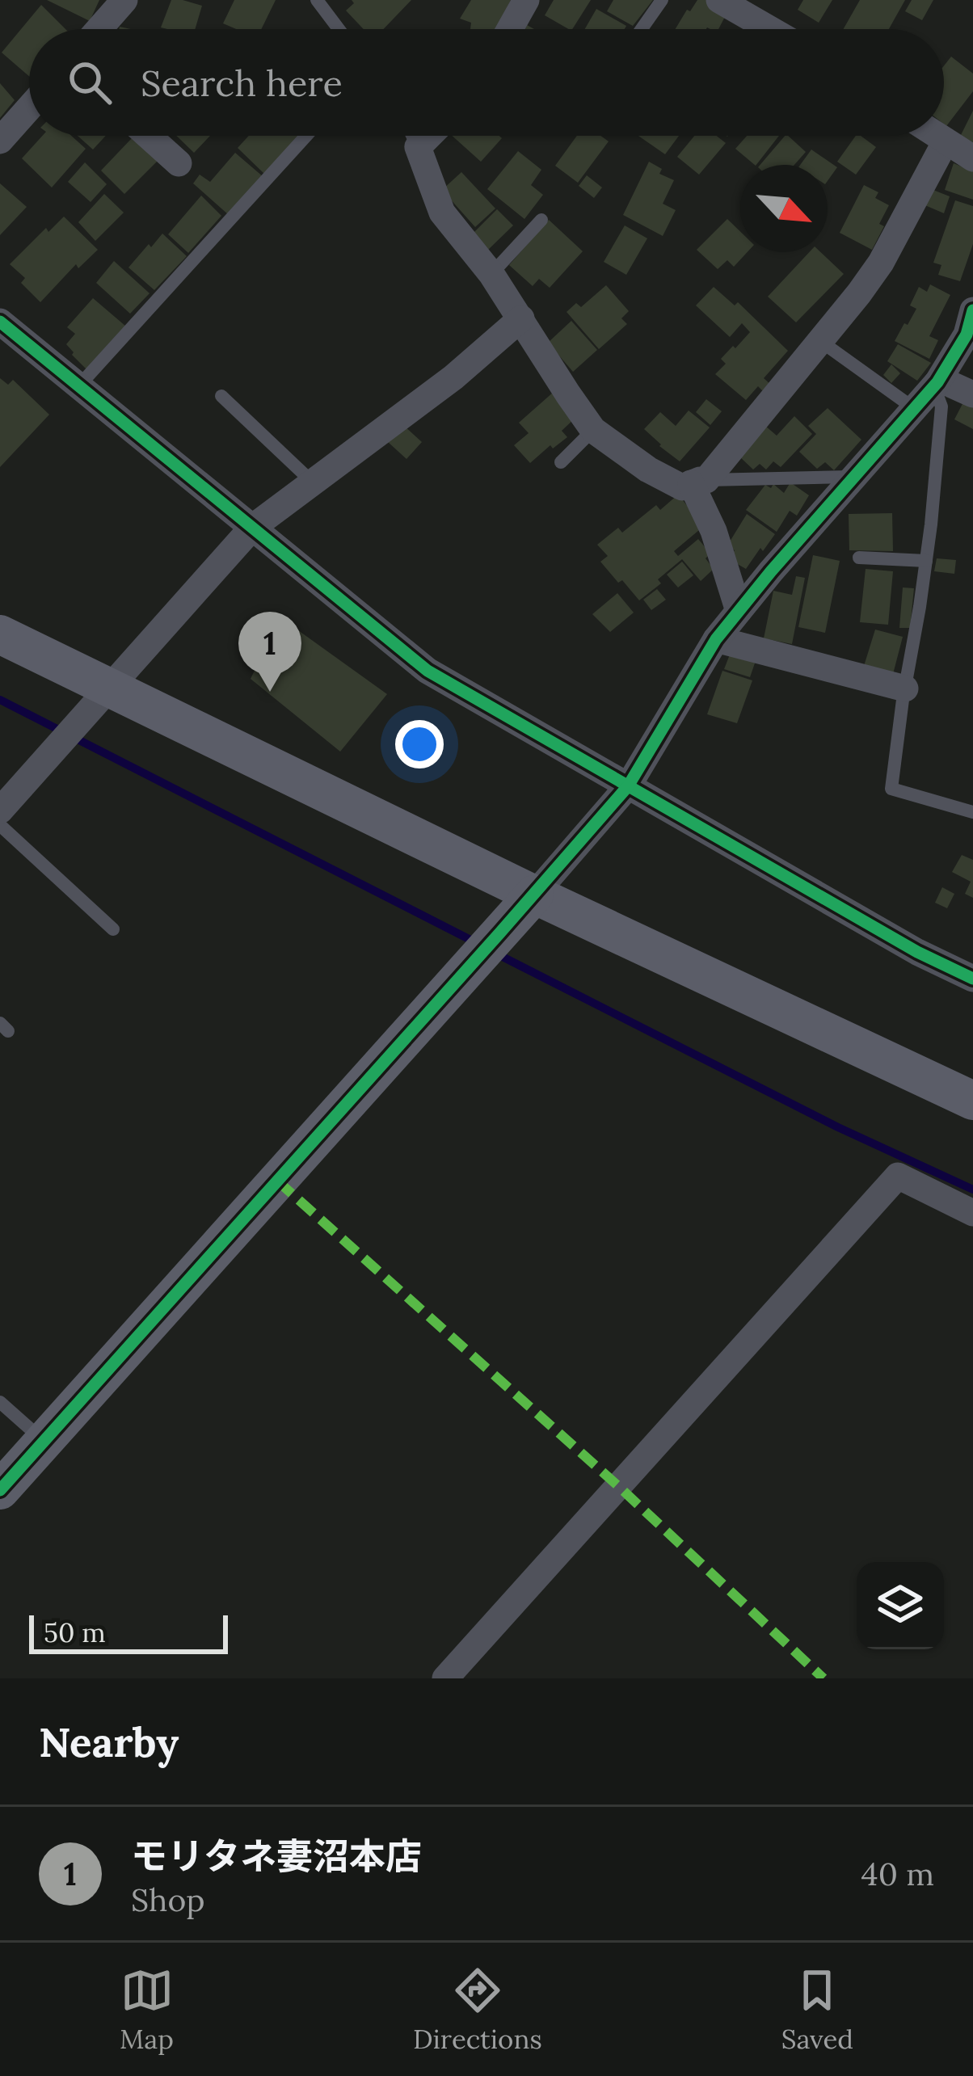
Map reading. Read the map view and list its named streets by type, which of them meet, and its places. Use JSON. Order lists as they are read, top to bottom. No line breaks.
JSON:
{"scale_bar":"50 m","north":"bottom right","page":{"search":"Search here","pins":"1","scale":"50 m","heading":"Nearby","list":[{"mark":"1","name":"モリタネ妻沼本店","note":"Shop","value":"40 m"}],"nav":["Map","Directions","Saved"]}}
